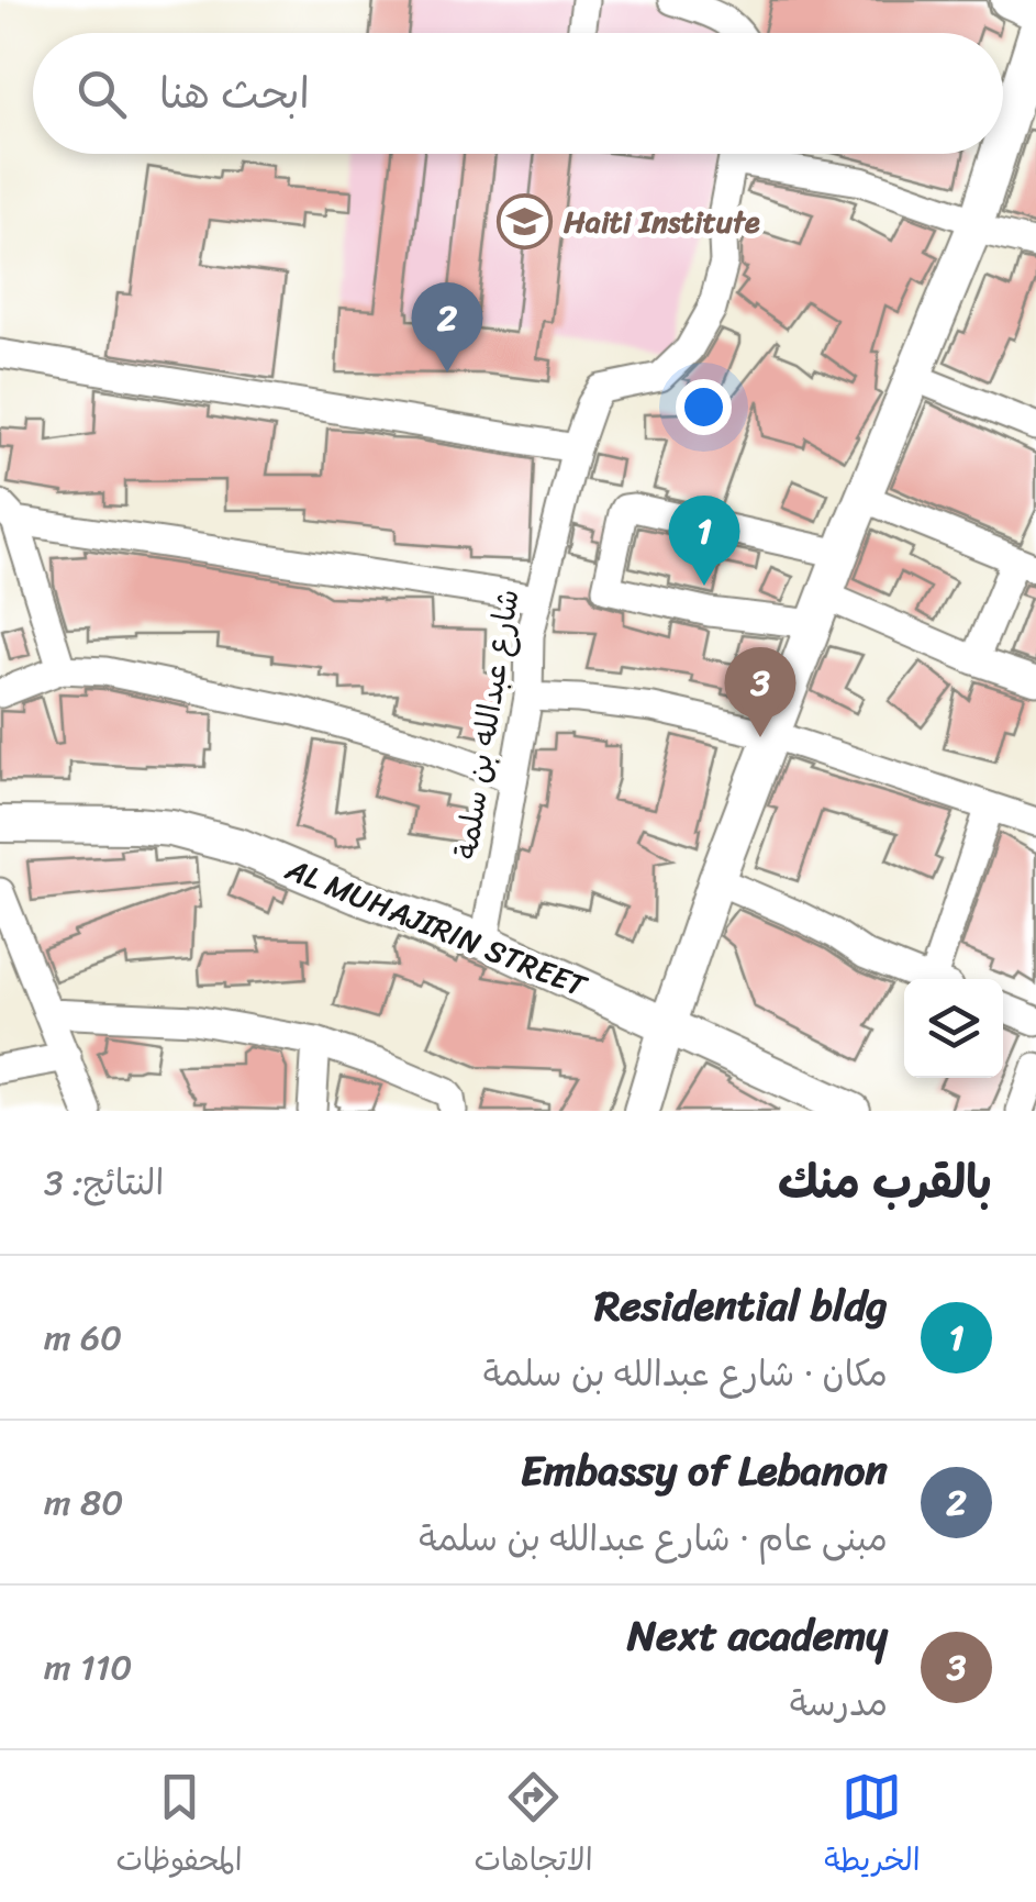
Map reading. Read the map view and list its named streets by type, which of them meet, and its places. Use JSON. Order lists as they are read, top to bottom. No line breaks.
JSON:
{"streets":{"main road":["AL MUHAJIRIN STREET"],"street":["شارع عبدالله بن سلمة"]},"crossings":[["شارع عبدالله بن سلمة","AL MUHAJIRIN STREET"]],"places":{"school or university":["Haiti Institute"]},"page":{"search":"ابحث هنا","pins":["2","1","3"],"heading":["بالقرب منك","النتائج: 3"],"list":[{"mark":"1","name":"Residential bldg","note":"مكان · شارع عبدالله بن سلمة","value":"60 m"},{"mark":"2","name":"Embassy of Lebanon","note":"مبنى عام · شارع عبدالله بن سلمة","value":"80 m"},{"mark":"3","name":"Next academy","note":"مدرسة","value":"110 m"}],"nav":["الخريطة","الاتجاهات","المحفوظات"]}}
